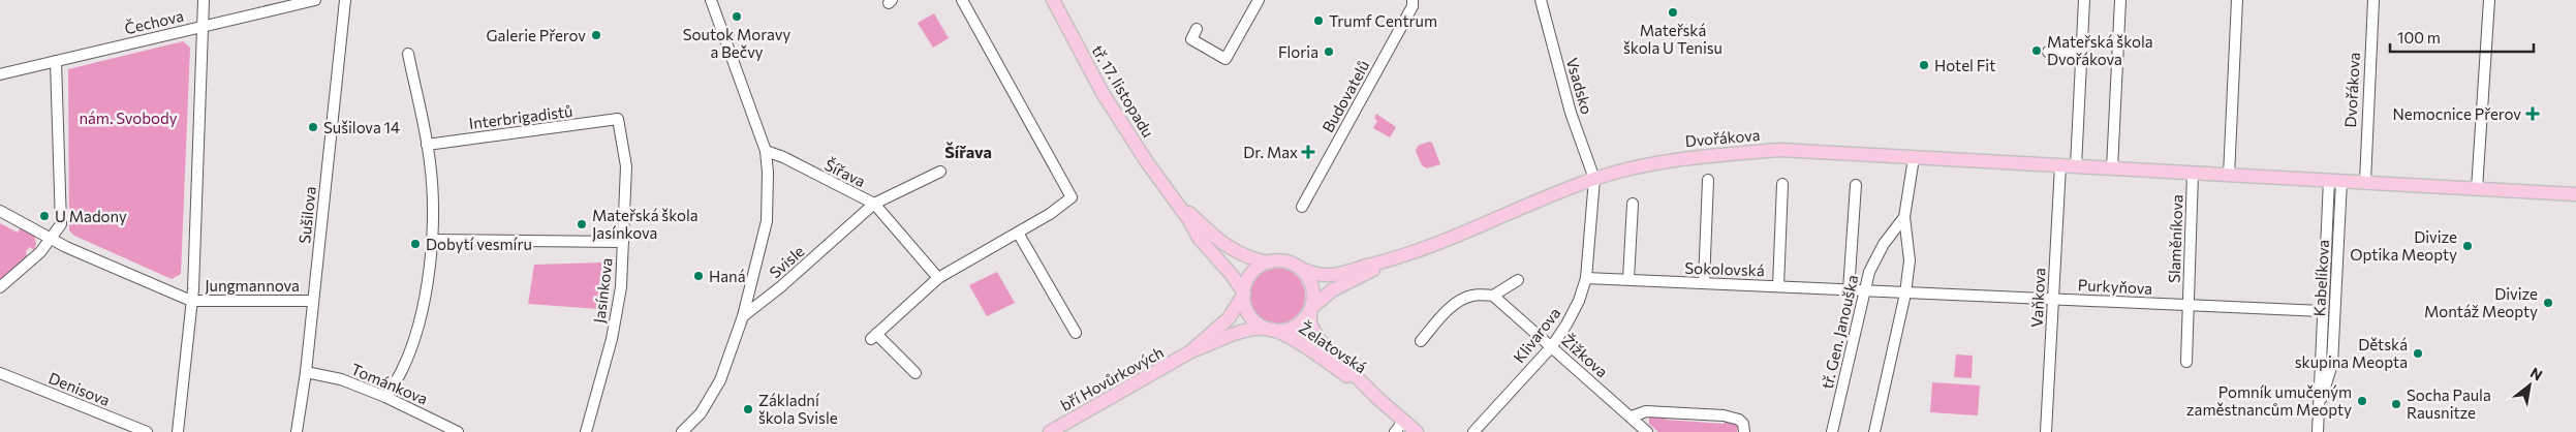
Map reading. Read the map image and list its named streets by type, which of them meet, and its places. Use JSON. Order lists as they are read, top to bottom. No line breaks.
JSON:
{"streets":{"main road":["Dvořákova","tř. 17. listopadu","Želatovská","bří Hovůrkových"],"street":["Čechova","Vsadsko","Budovatelů","Interbrigadistů","Šířava","Sušilova","Slaměníkova","Svisle","Sokolovská","Kabelíkova","Jungmannova","Purkyňova","Jasínkova","Vaňkova","tř. Gen. Janouška","Klivarova","Žižkova","Tománkova","Denisova"]},"crossings":[["Vsadsko","Dvořákova"],["Vsadsko","Klivarova"],["Dvořákova","tř. 17. listopadu"],["Dvořákova","Slaměníkova"],["Dvořákova","Kabelíkova"],["Dvořákova","Vaňkova"],["Dvořákova","tř. Gen. Janouška"],["Dvořákova","Klivarova"],["Dvořákova","Želatovská"],["Dvořákova","bří Hovůrkových"],["tř. 17. listopadu","Želatovská"],["tř. 17. listopadu","bří Hovůrkových"],["Interbrigadistů","Jasínkova"],["Šířava","Svisle"],["Sušilova","Jungmannova"],["Sušilova","Tománkova"],["Slaměníkova","Purkyňova"],["Sokolovská","Purkyňova"],["Sokolovská","tř. Gen. Janouška"],["Sokolovská","Klivarova"],["Kabelíkova","Purkyňova"],["Purkyňova","Vaňkova"],["Purkyňova","tř. Gen. Janouška"],["Klivarova","Žižkova"],["Želatovská","bří Hovůrkových"]],"districts":["Šířava"],"parks":["nám. Svobody"],"places":{"other":["Mateřská škola U Tenisu","Soutok Moravy a Bečvy","Trumf Centrum","Galerie Přerov","Mateřská škola Dvořákova","Floria","Hotel Fit","Sušilova 14","U Madony","Mateřská škola Jasínkova","Dobytí vesmíru","Divize Optika Meopty","Haná","Divize Montáž Meopty","Dětská skupina Meopta","Pomník umučeným zaměstnancům Meopty","Socha Paula Rausnitze","Základní škola Svisle"],"health":["Nemocnice Přerov","Dr. Max"]},"scale_bar":"100 m","north":"top right"}
